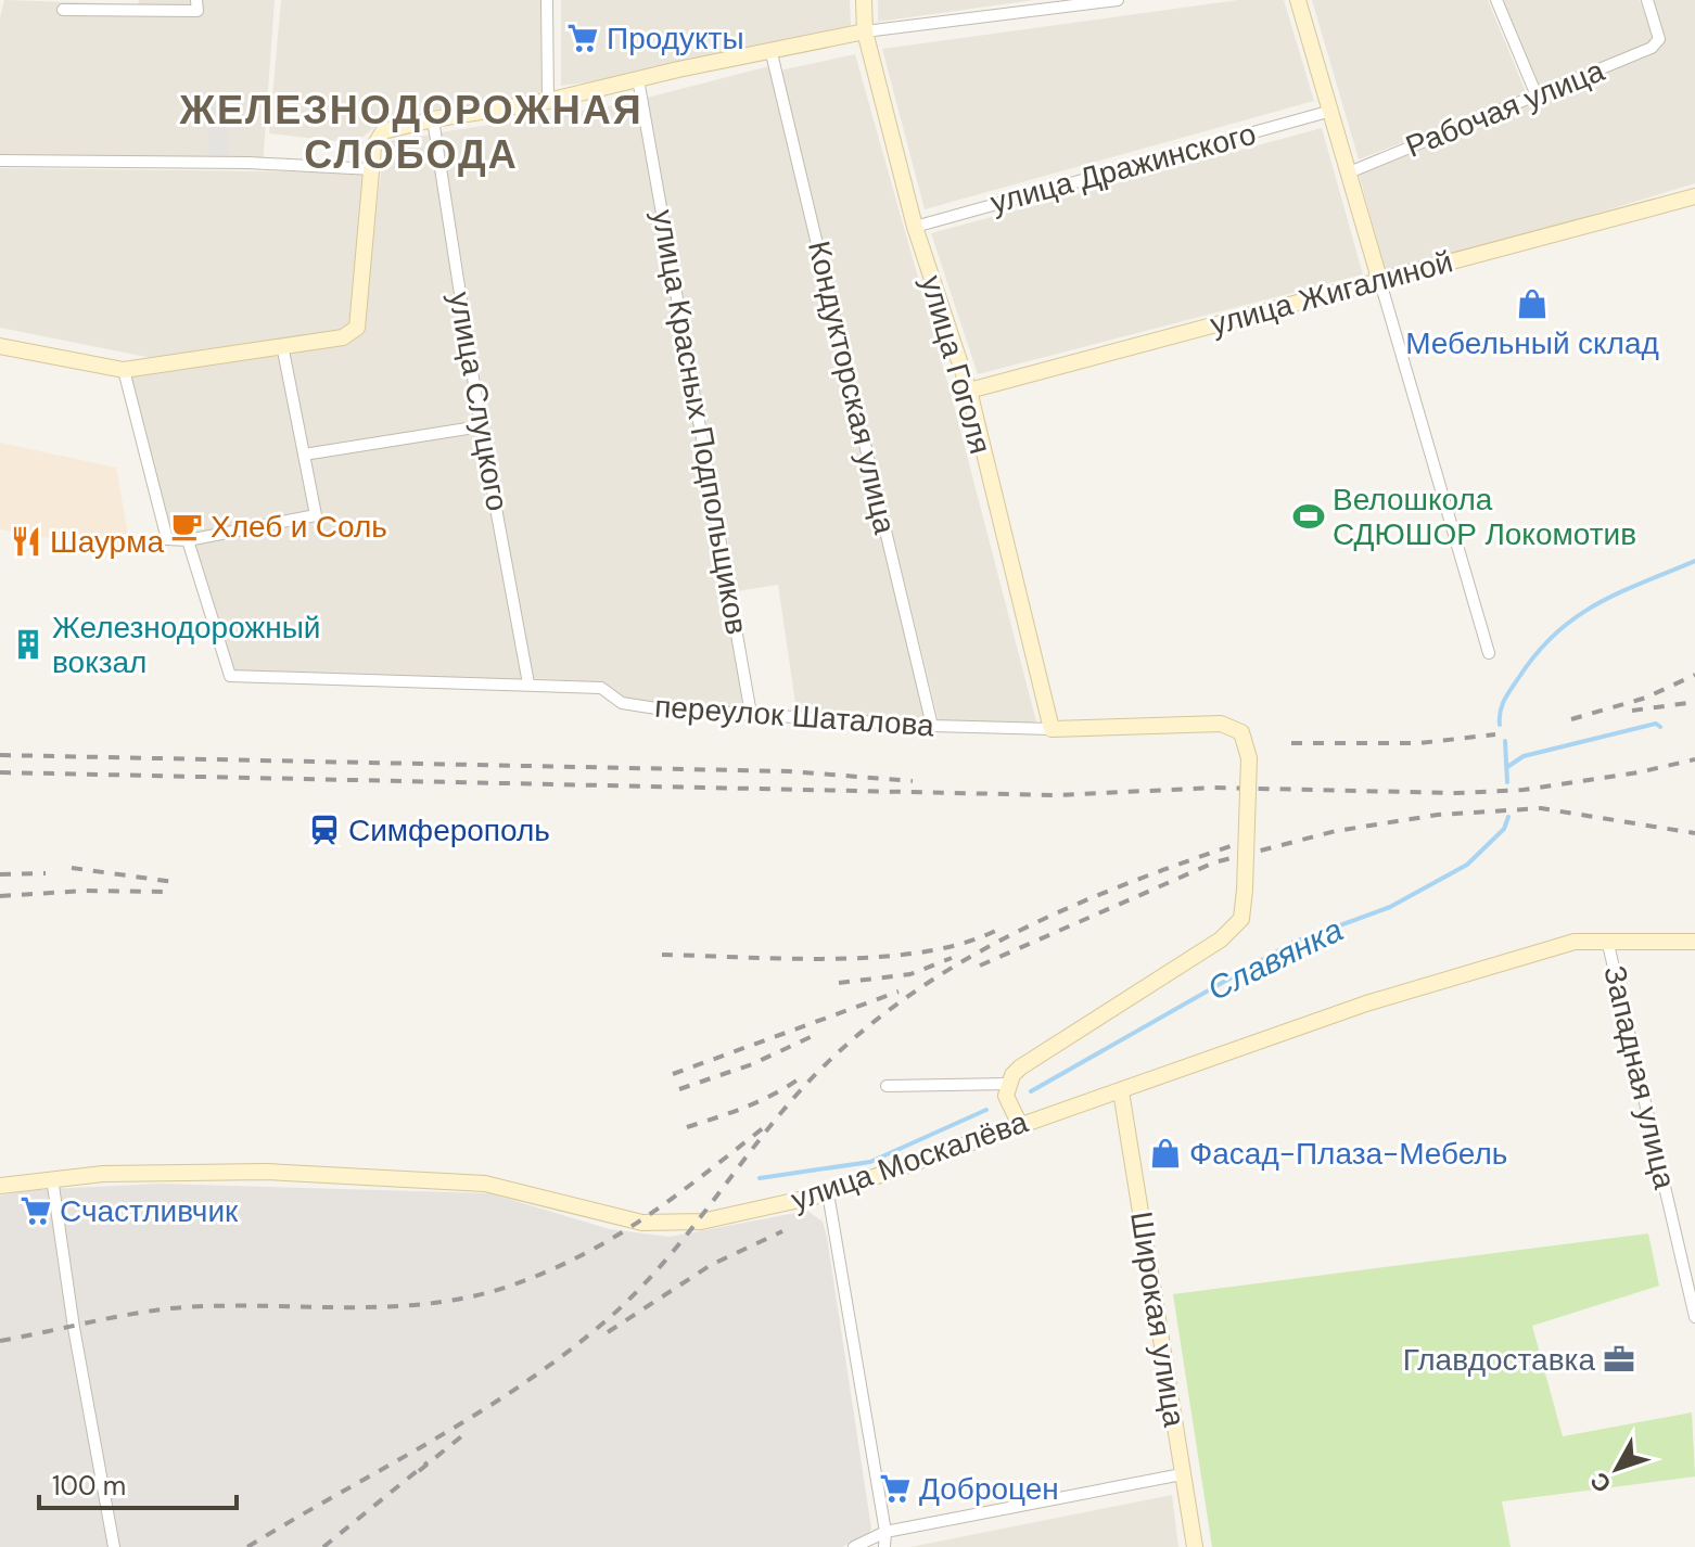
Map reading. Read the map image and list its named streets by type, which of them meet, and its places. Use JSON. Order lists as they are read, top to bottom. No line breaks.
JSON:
{"streets":{"main road":["улица Жигалиной","улица Гоголя","улица Москалёва","Широкая улица"],"street":["Рабочая улица","улица Дражинского","Кондукторская улица","улица Слуцкого","улица Красных Подпольщиков","переулок Шаталова","Западная улица"]},"crossings":[["улица Дражинского","улица Гоголя"],["улица Жигалиной","улица Гоголя"],["улица Гоголя","переулок Шаталова"],["Кондукторская улица","переулок Шаталова"],["улица Слуцкого","переулок Шаталова"],["улица Красных Подпольщиков","переулок Шаталова"],["Западная улица","улица Москалёва"],["улица Москалёва","Широкая улица"]],"districts":["ЖЕЛЕЗНОДОРОЖНАЯ СЛОБОДА"],"water":["Славянка"],"places":{"supermarket":["Продукты","Счастливчик","Доброцен"],"shop":["Мебельный склад","Фасад-Плаза-Мебель"],"sports":["Велошкола СДЮШОР Локомотив"],"cafe":["Хлеб и Соль"],"restaurant":["Шаурма"],"building":["Железнодорожный вокзал"],"station":["Симферополь"],"office":["Главдоставка"]},"scale_bar":"100 m","north":"bottom left"}
